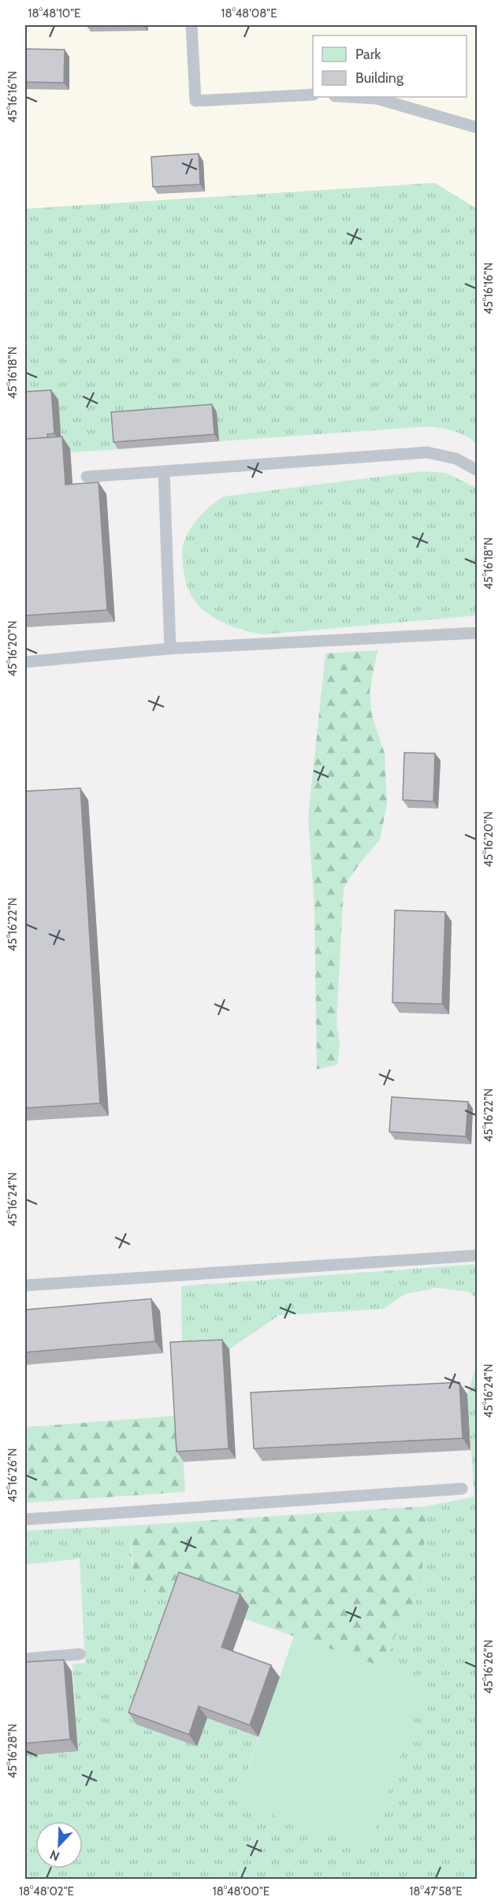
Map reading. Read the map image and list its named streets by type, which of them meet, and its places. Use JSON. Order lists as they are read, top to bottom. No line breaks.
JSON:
{"legend":["Park","Building"],"north":"bottom left","coordinates":["18°48'10\"E","18°48'08\"E","45°16'16\"N","45°16'18\"N","45°16'20\"N","45°16'22\"N","45°16'24\"N","45°16'26\"N","45°16'28\"N","18°48'02\"E","18°48'00\"E","18°47'58\"E"]}
